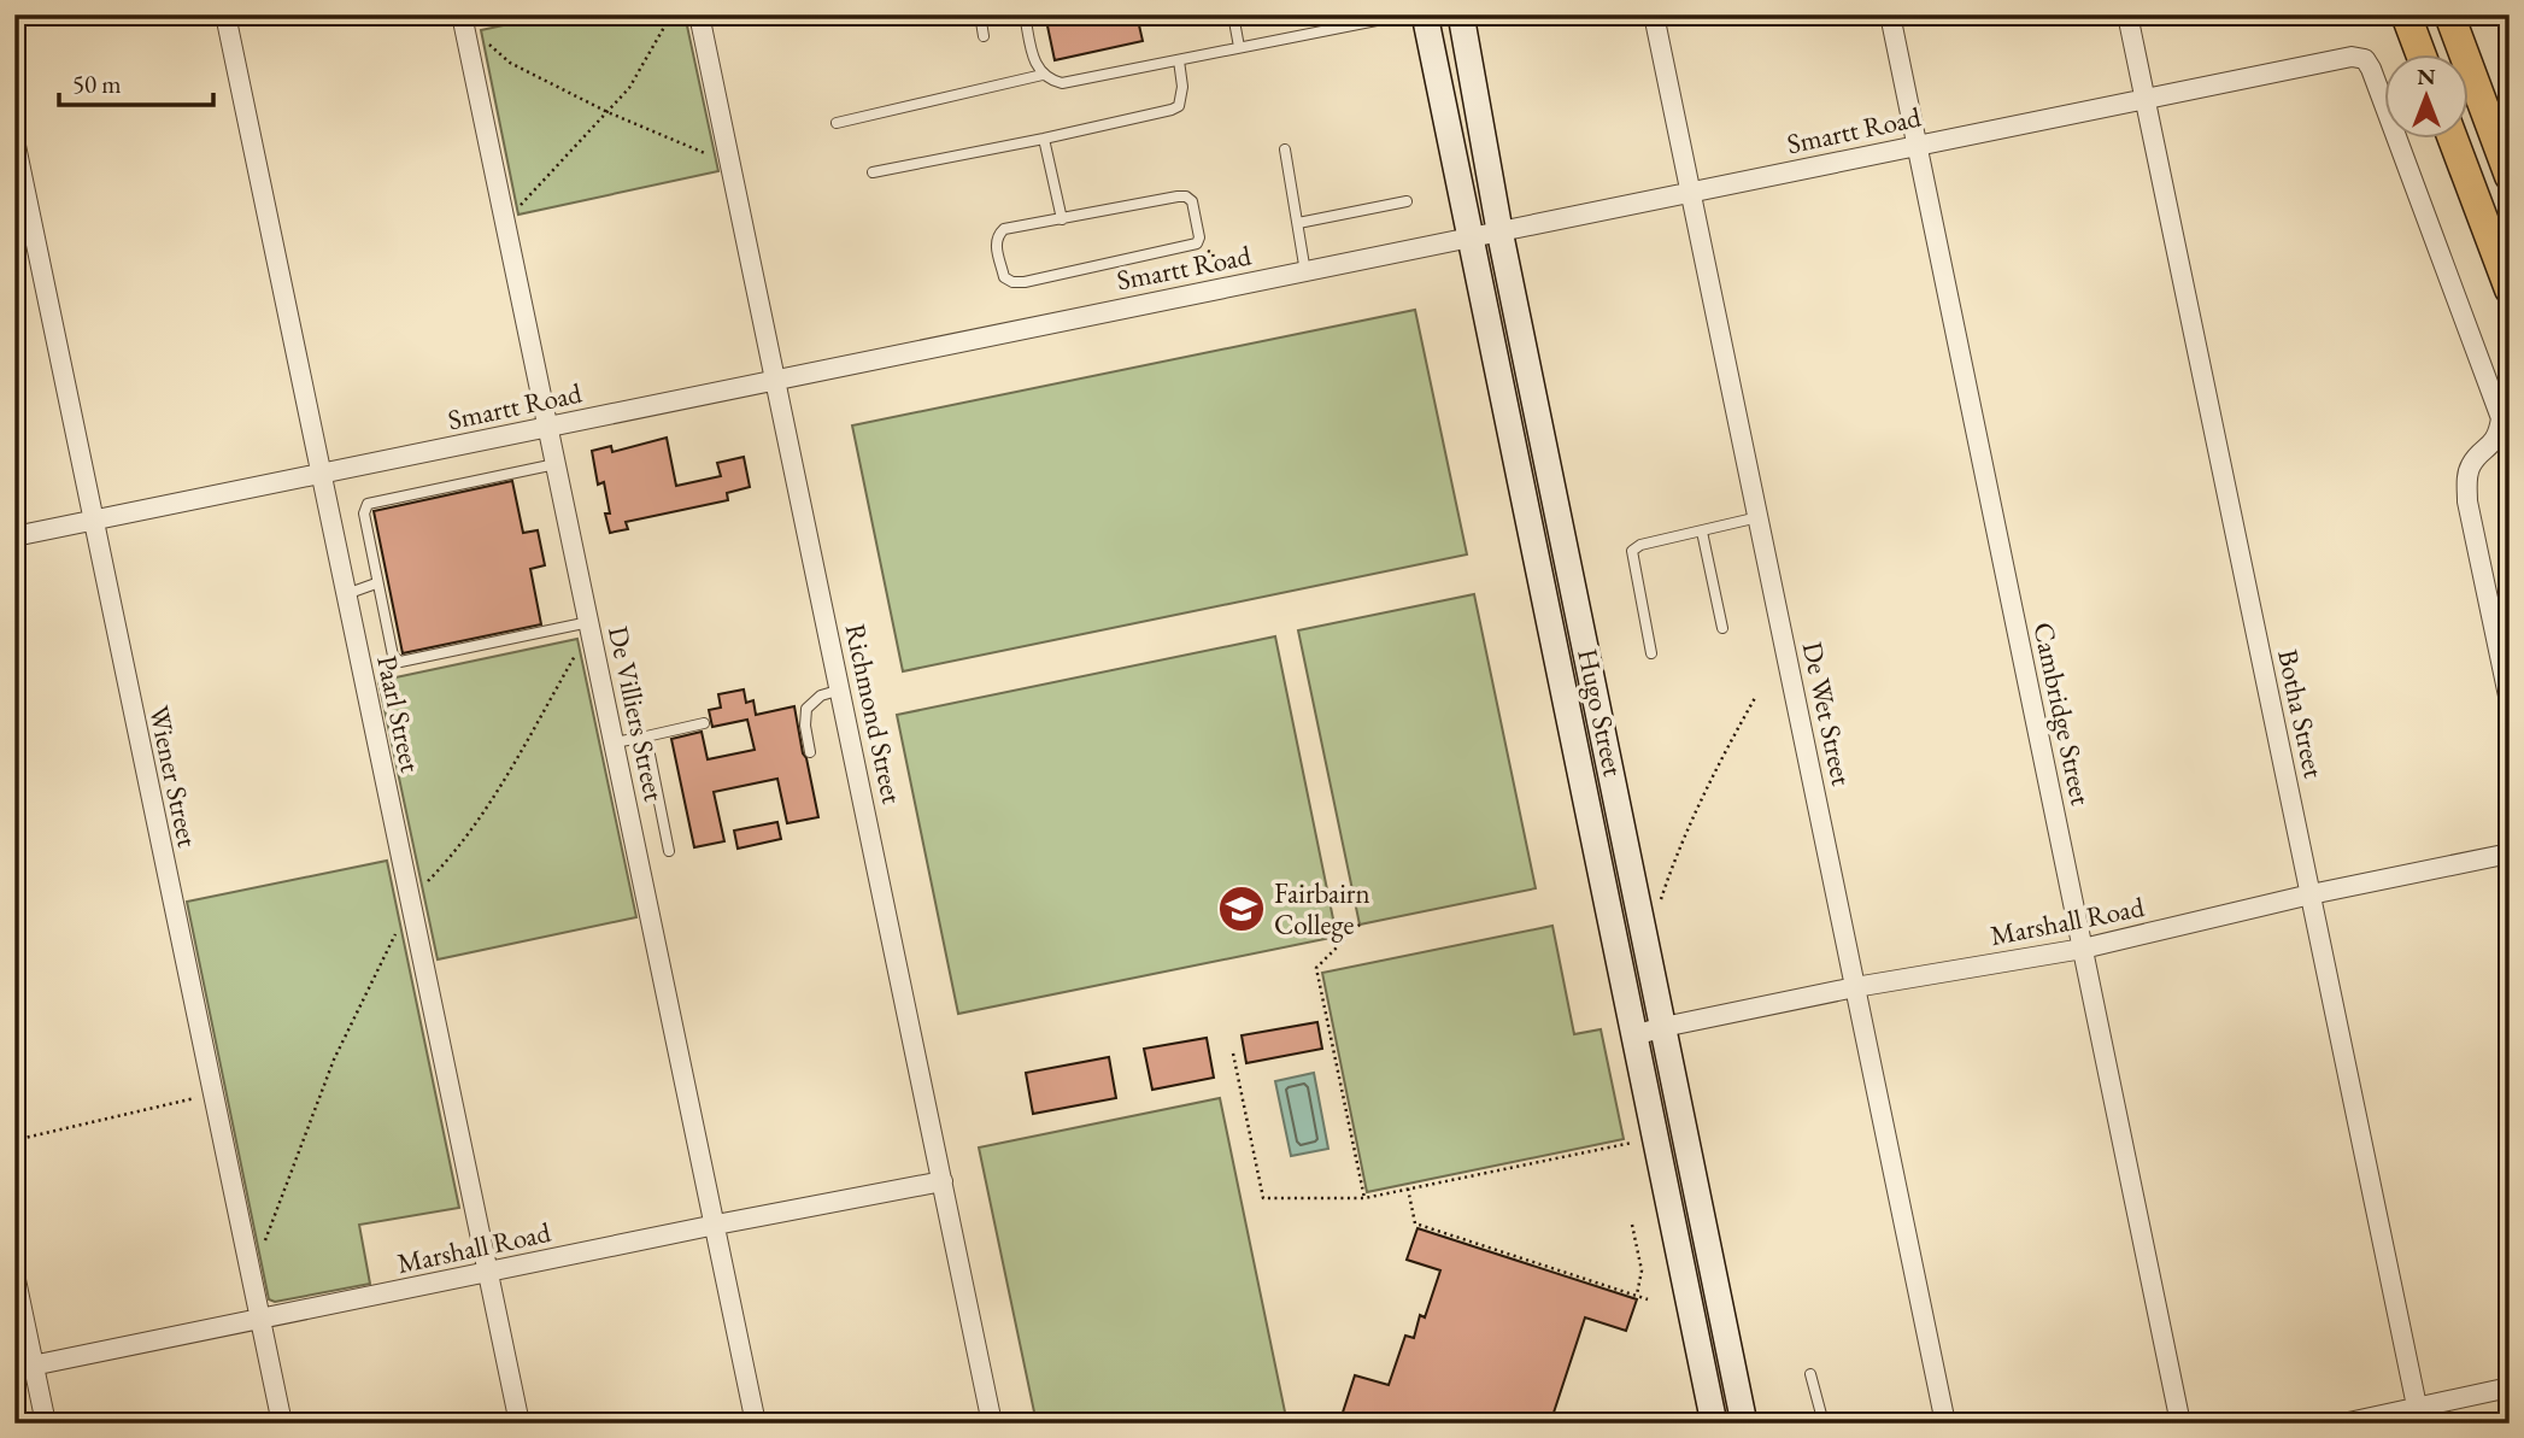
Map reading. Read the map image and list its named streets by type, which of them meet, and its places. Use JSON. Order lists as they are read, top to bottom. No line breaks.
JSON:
{"streets":{"street":["Smartt Road","Hugo Street","Paarl Street","De Villiers Street","Richmond Street","De Wet Street","Cambridge Street","Botha Street","Wiener Street","Marshall Road"]},"crossings":[["Smartt Road","Hugo Street"],["Smartt Road","Paarl Street"],["Smartt Road","De Villiers Street"],["Smartt Road","Richmond Street"],["Smartt Road","De Wet Street"],["Smartt Road","Cambridge Street"],["Smartt Road","Botha Street"],["Smartt Road","Wiener Street"],["Hugo Street","Marshall Road"],["Paarl Street","Marshall Road"],["De Villiers Street","Marshall Road"],["Richmond Street","Marshall Road"],["De Wet Street","Marshall Road"],["Cambridge Street","Marshall Road"],["Botha Street","Marshall Road"],["Wiener Street","Marshall Road"]],"places":{"school or university":["Fairbairn College"]},"scale_bar":"50 m","north":"top"}
